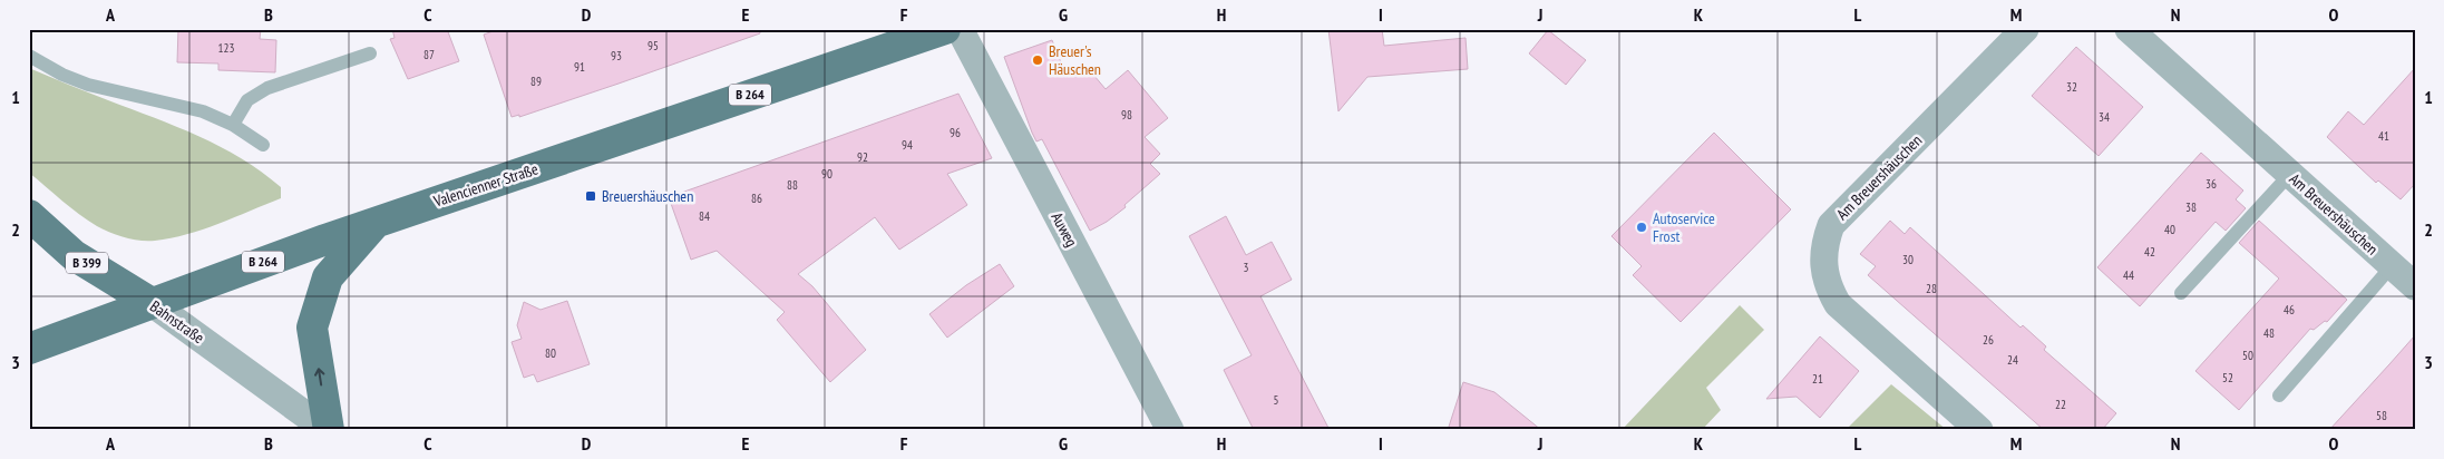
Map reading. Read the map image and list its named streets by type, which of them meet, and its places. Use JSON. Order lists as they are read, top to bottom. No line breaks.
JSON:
{"streets":{"main road":["B 264","Valencienner Straße","B 399","Bahnstraße"],"street":["Am Breuershäuschen","Auweg"]},"crossings":[["Valencienner Straße","Bahnstraße"]],"places":{"other":["Breuer's Häuschen","Autoservice Frost"],"transit":["Breuershäuschen"]},"house_numbers":["95","123","87","93","91","89","32","98","34","96","41","94","92","90","36","88","86","38","84","40","42","30","3","44","28","46","48","26","80","50","24","52","21","5","22","58"],"grid":{"columns":["A","B","C","D","E","F","G","H","I","J","K","L","M","N","O"],"rows":["1","2","3"]}}
